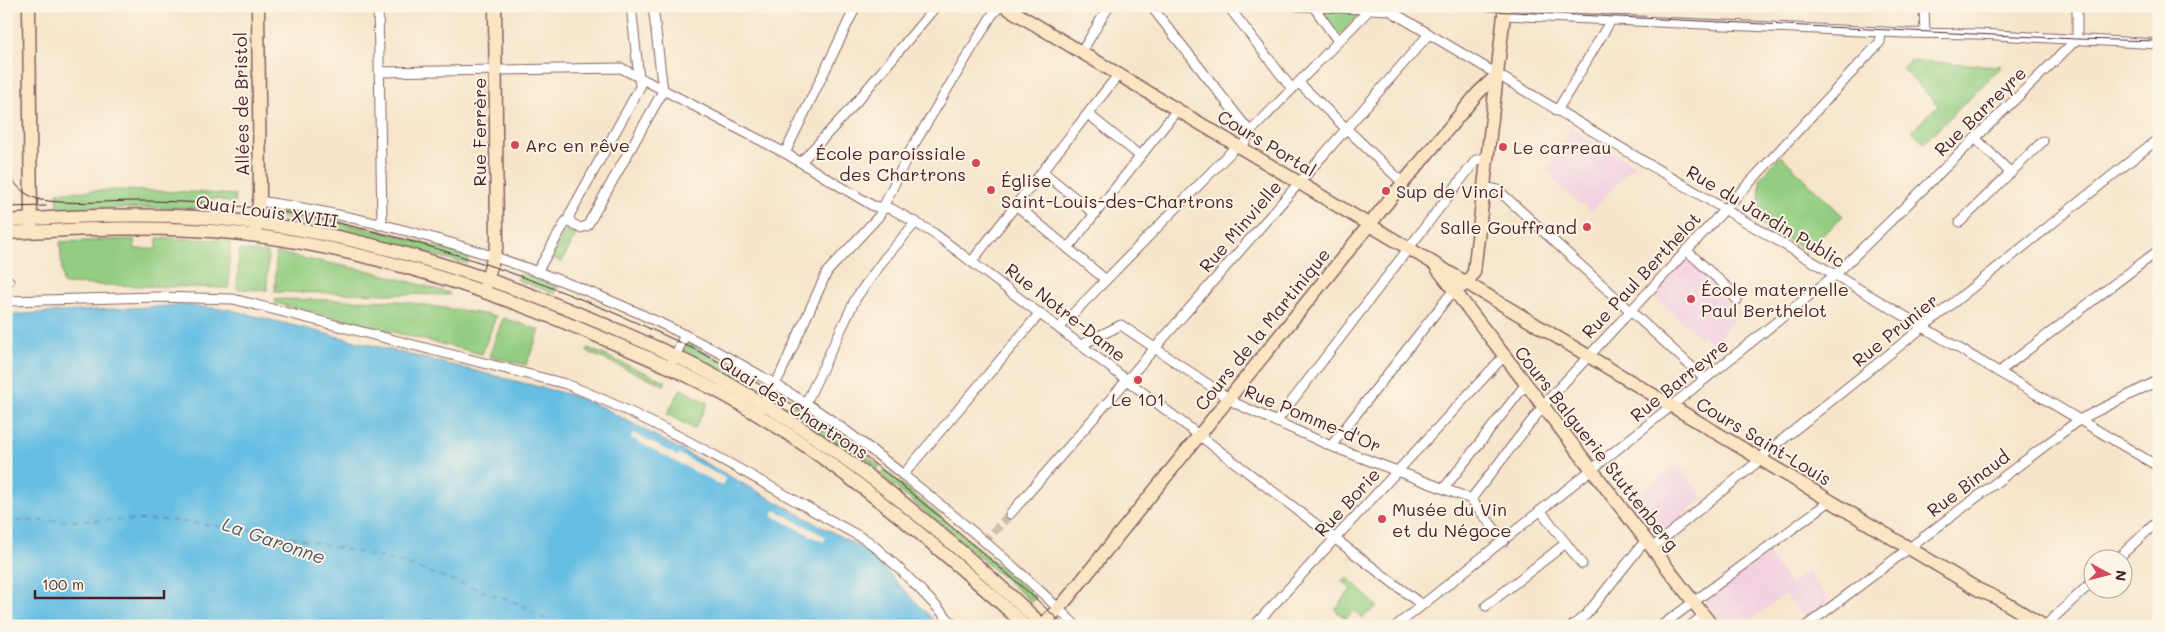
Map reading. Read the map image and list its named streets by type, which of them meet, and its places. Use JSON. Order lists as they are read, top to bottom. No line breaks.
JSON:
{"streets":{"main road":["Allées de Bristol","Rue Ferrère","Cours Portal","Quai Louis XVIII","Cours de la Martinique","Quai des Chartrons","Cours Saint-Louis","Cours Balguerie Stuttenberg"],"street":["Rue Barreyre","Rue du Jardin Public","Rue Minvielle","Rue Paul Berthelot","Rue Notre-Dame","Rue Prunier","Rue Pomme-d'Or","Rue Binaud","Rue Borie"]},"crossings":[["Allées de Bristol","Quai Louis XVIII"],["Rue Barreyre","Rue du Jardin Public"],["Rue Barreyre","Rue Notre-Dame"],["Rue Barreyre","Rue Pomme-d'Or"],["Rue Barreyre","Cours Saint-Louis"],["Rue Barreyre","Cours Balguerie Stuttenberg"],["Rue Ferrère","Quai Louis XVIII"],["Rue Ferrère","Rue Notre-Dame"],["Rue Ferrère","Quai des Chartrons"],["Cours Portal","Rue Minvielle"],["Cours Portal","Cours de la Martinique"],["Cours Portal","Cours Saint-Louis"],["Cours Portal","Cours Balguerie Stuttenberg"],["Quai Louis XVIII","Quai des Chartrons"],["Rue du Jardin Public","Rue Minvielle"],["Rue du Jardin Public","Rue Paul Berthelot"],["Rue du Jardin Public","Cours de la Martinique"],["Rue du Jardin Public","Rue Prunier"],["Rue du Jardin Public","Rue Binaud"],["Rue Minvielle","Rue Notre-Dame"],["Rue Minvielle","Rue Pomme-d'Or"],["Rue Paul Berthelot","Rue Pomme-d'Or"],["Rue Paul Berthelot","Cours Saint-Louis"],["Rue Paul Berthelot","Cours Balguerie Stuttenberg"],["Rue Notre-Dame","Cours de la Martinique"],["Rue Notre-Dame","Rue Pomme-d'Or"],["Rue Notre-Dame","Rue Borie"],["Cours de la Martinique","Quai des Chartrons"],["Cours de la Martinique","Rue Pomme-d'Or"],["Rue Prunier","Cours Saint-Louis"],["Rue Prunier","Cours Balguerie Stuttenberg"],["Rue Pomme-d'Or","Rue Borie"],["Cours Saint-Louis","Rue Binaud"],["Cours Balguerie Stuttenberg","Rue Borie"]],"water":["La Garonne"],"places":["Arc en rêve","Le carreau","École paroissiale des Chartrons","Église Saint-Louis-des-Chartrons","Sup de Vinci","Salle Gouffrand","École maternelle Paul Berthelot","Le 101","Musée du Vin et du Négoce"],"scale_bar":"100 m","north":"right"}
